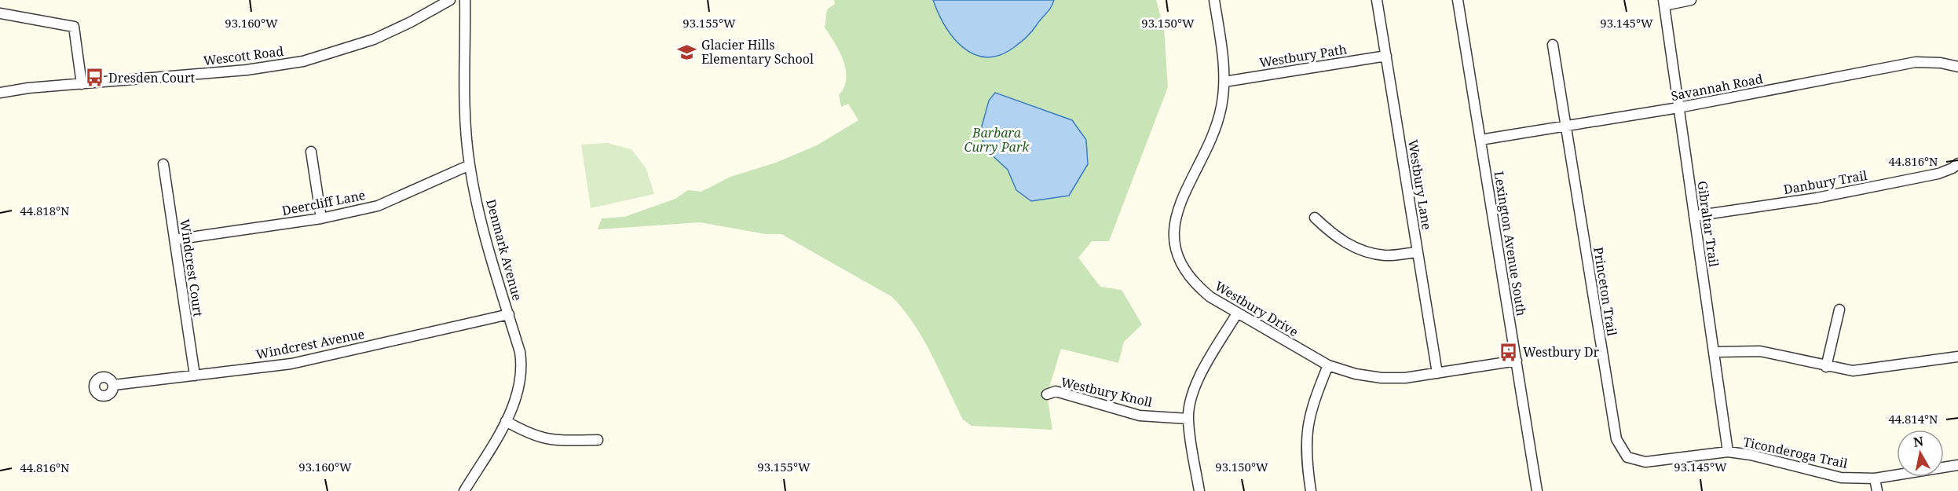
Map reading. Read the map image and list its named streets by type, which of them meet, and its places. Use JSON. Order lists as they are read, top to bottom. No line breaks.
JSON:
{"streets":{"street":["Wescott Road","Westbury Path","Savannah Road","Danbury Trail","Westbury Lane","Deercliff Lane","Gibraltar Trail","Lexington Avenue South","Denmark Avenue","Windcrest Court","Princeton Trail","Westbury Drive","Windcrest Avenue","Westbury Knoll","Ticonderoga Trail"]},"crossings":[["Westbury Path","Westbury Lane"],["Westbury Path","Westbury Drive"],["Savannah Road","Gibraltar Trail"],["Savannah Road","Lexington Avenue South"],["Savannah Road","Princeton Trail"],["Danbury Trail","Gibraltar Trail"],["Westbury Lane","Westbury Drive"],["Deercliff Lane","Denmark Avenue"],["Deercliff Lane","Windcrest Court"],["Gibraltar Trail","Ticonderoga Trail"],["Lexington Avenue South","Westbury Drive"],["Denmark Avenue","Windcrest Avenue"],["Windcrest Court","Windcrest Avenue"],["Princeton Trail","Ticonderoga Trail"]],"parks":["Barbara Curry Park"],"places":{"school or university":["Glacier Hills Elementary School"],"bus stop":["Dresden Court","Westbury Dr"]},"north":"top","coordinates":["93.160°W","93.155°W","93.150°W","93.145°W","44.816°N","44.818°N","44.814°N"]}
